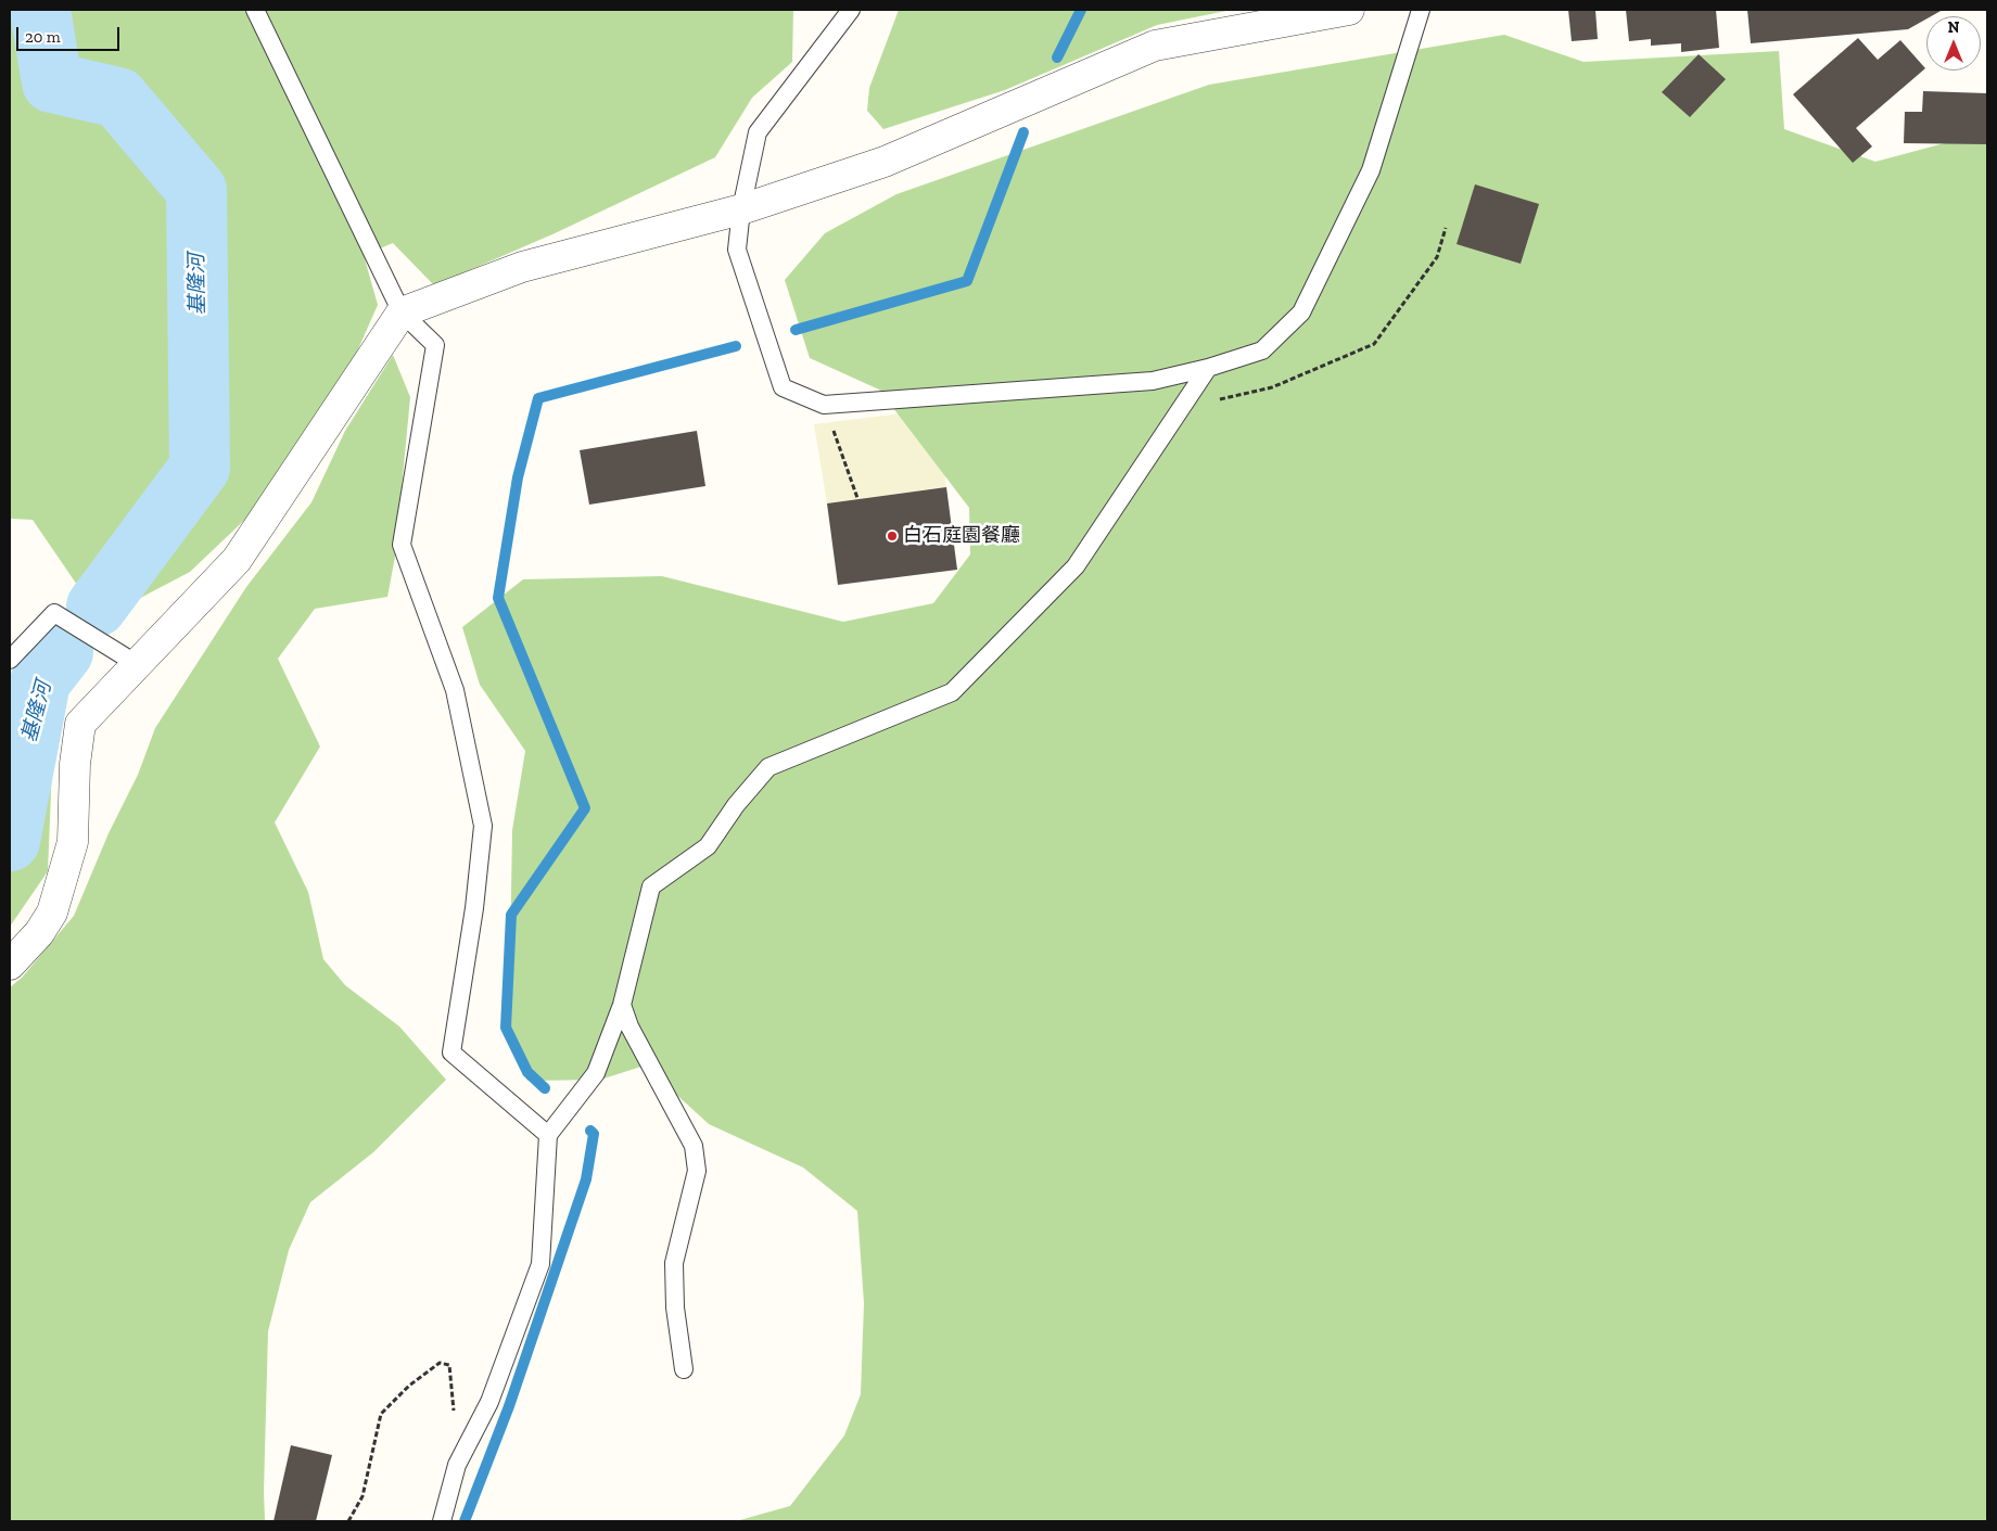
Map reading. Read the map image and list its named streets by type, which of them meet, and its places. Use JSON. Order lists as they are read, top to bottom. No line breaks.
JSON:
{"water":["基隆河"],"places":["白石庭園餐廳"],"scale_bar":"20 m","north":"top"}
